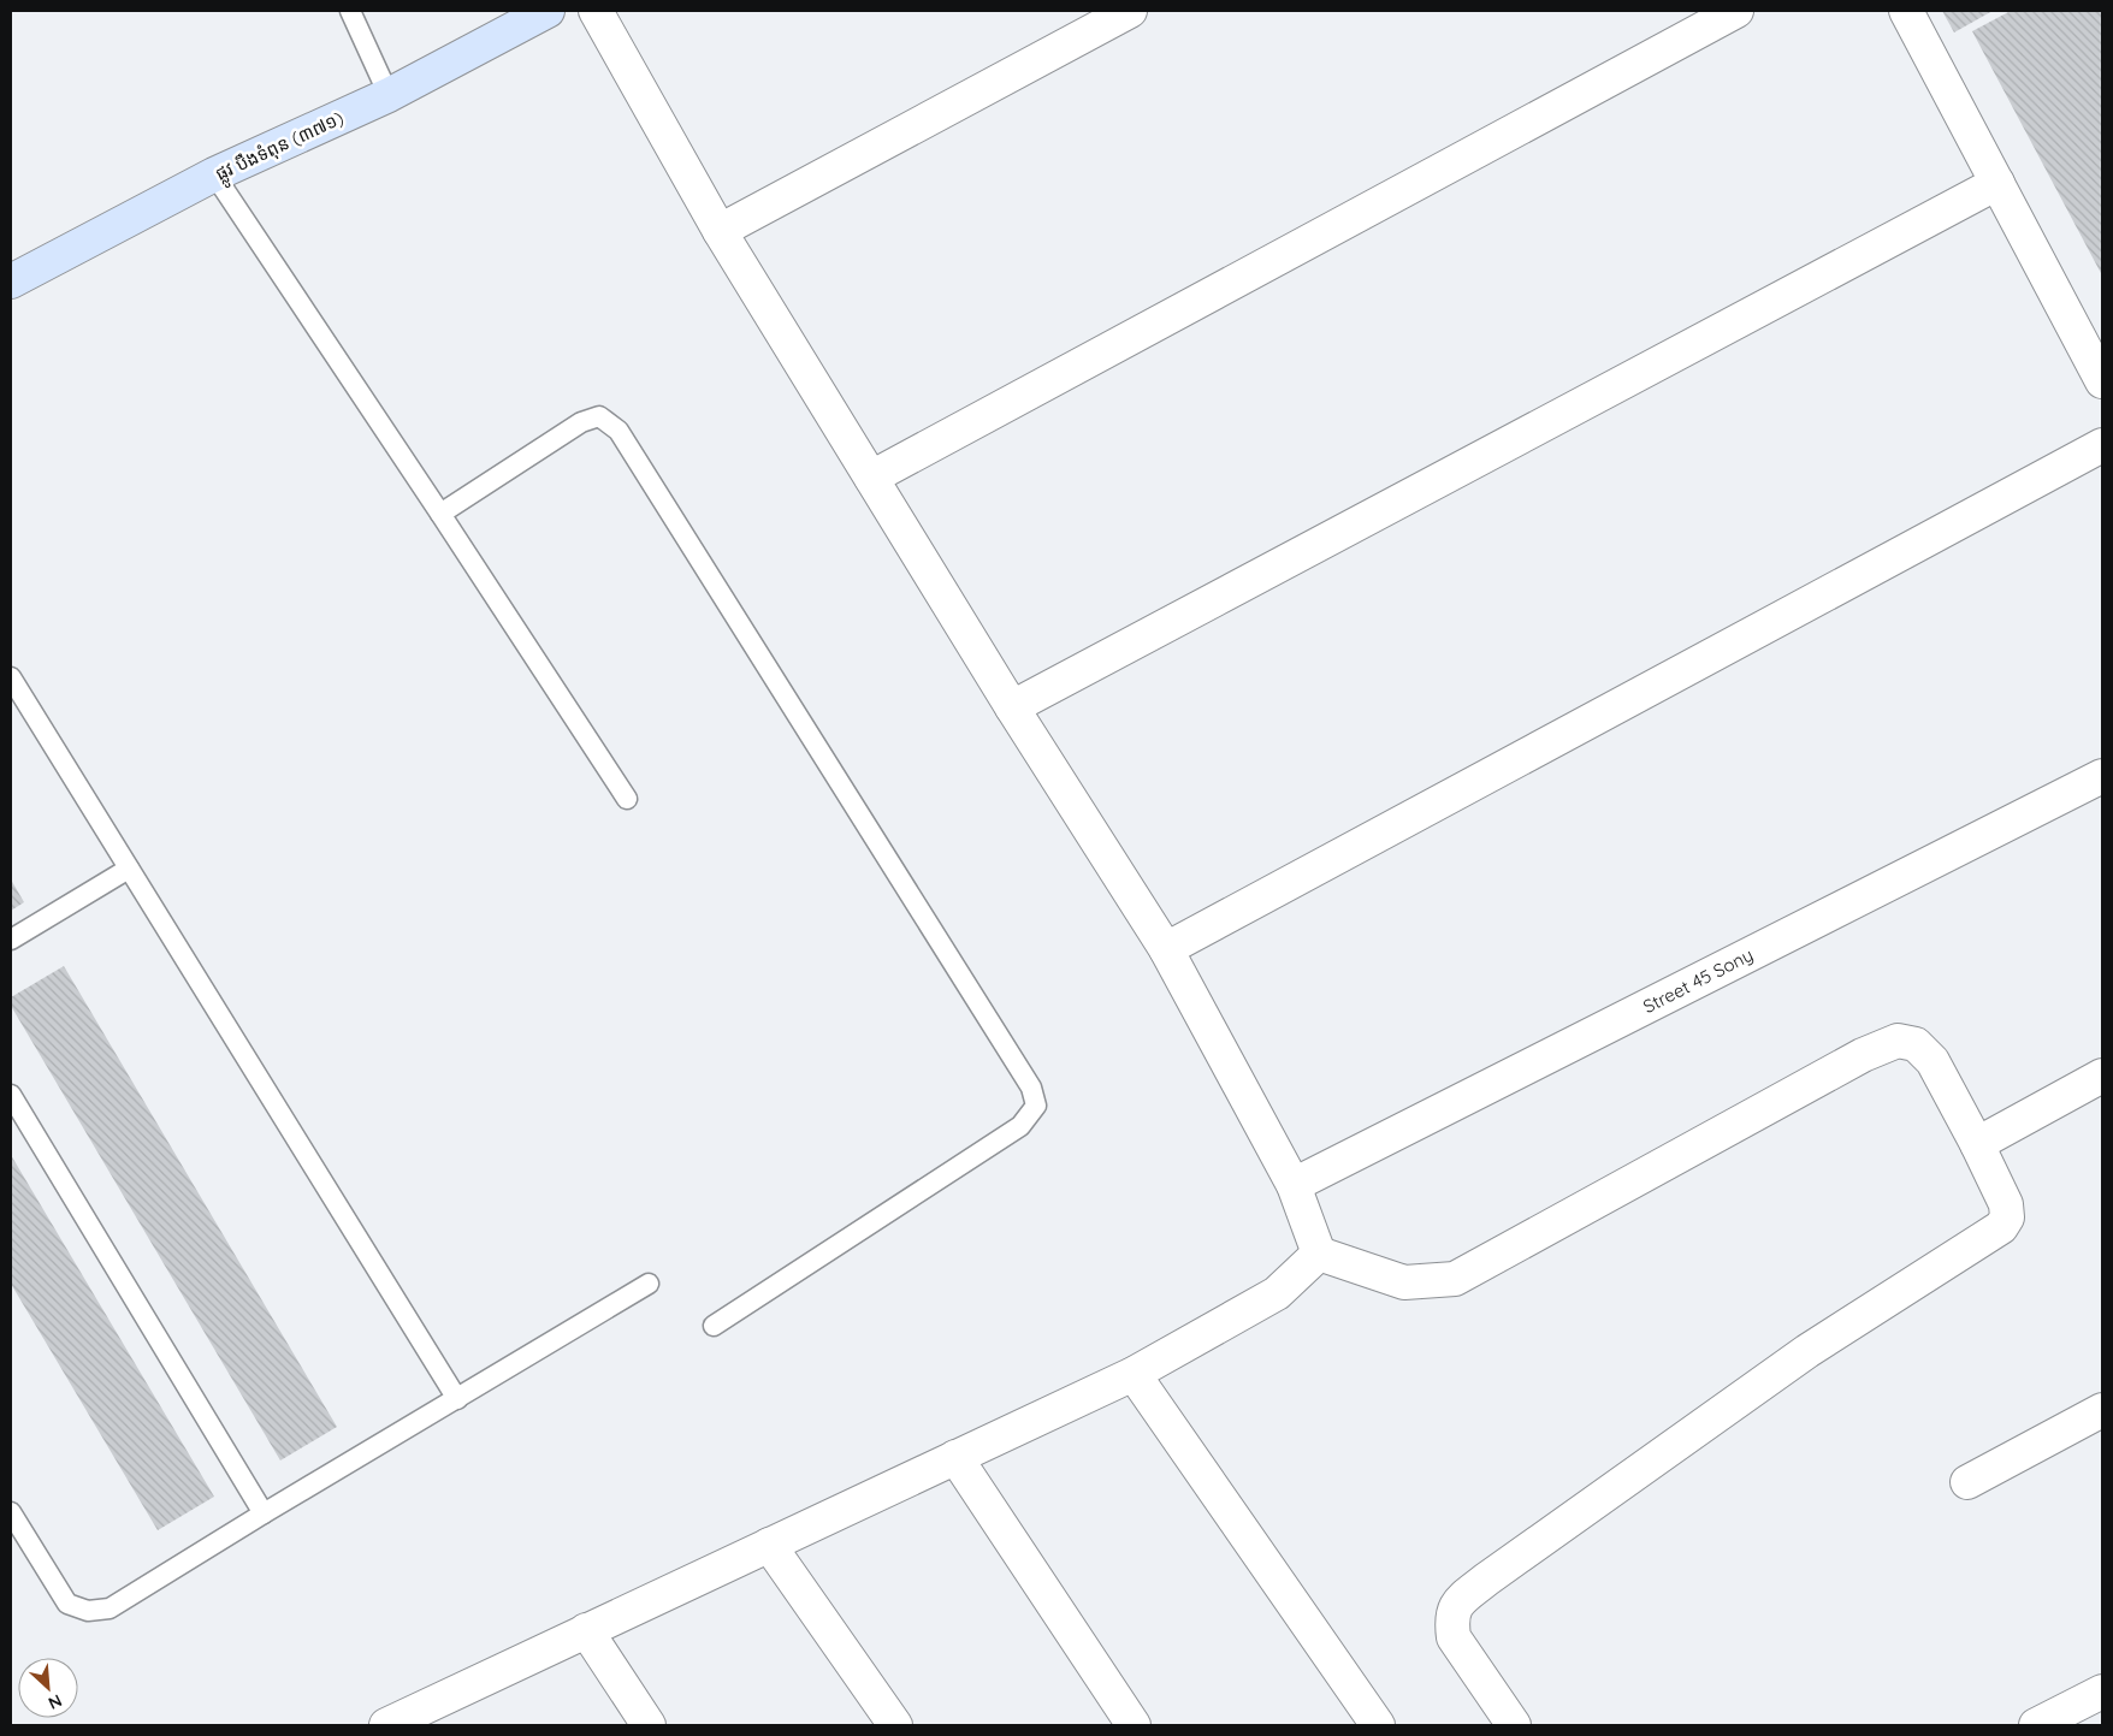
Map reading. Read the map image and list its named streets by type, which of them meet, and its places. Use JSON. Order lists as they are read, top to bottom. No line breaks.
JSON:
{"streets":{"street":["ផ្លូវ បឹងទំពុន (៣៧១)","Street 45 Sony"]},"north":"bottom right"}
